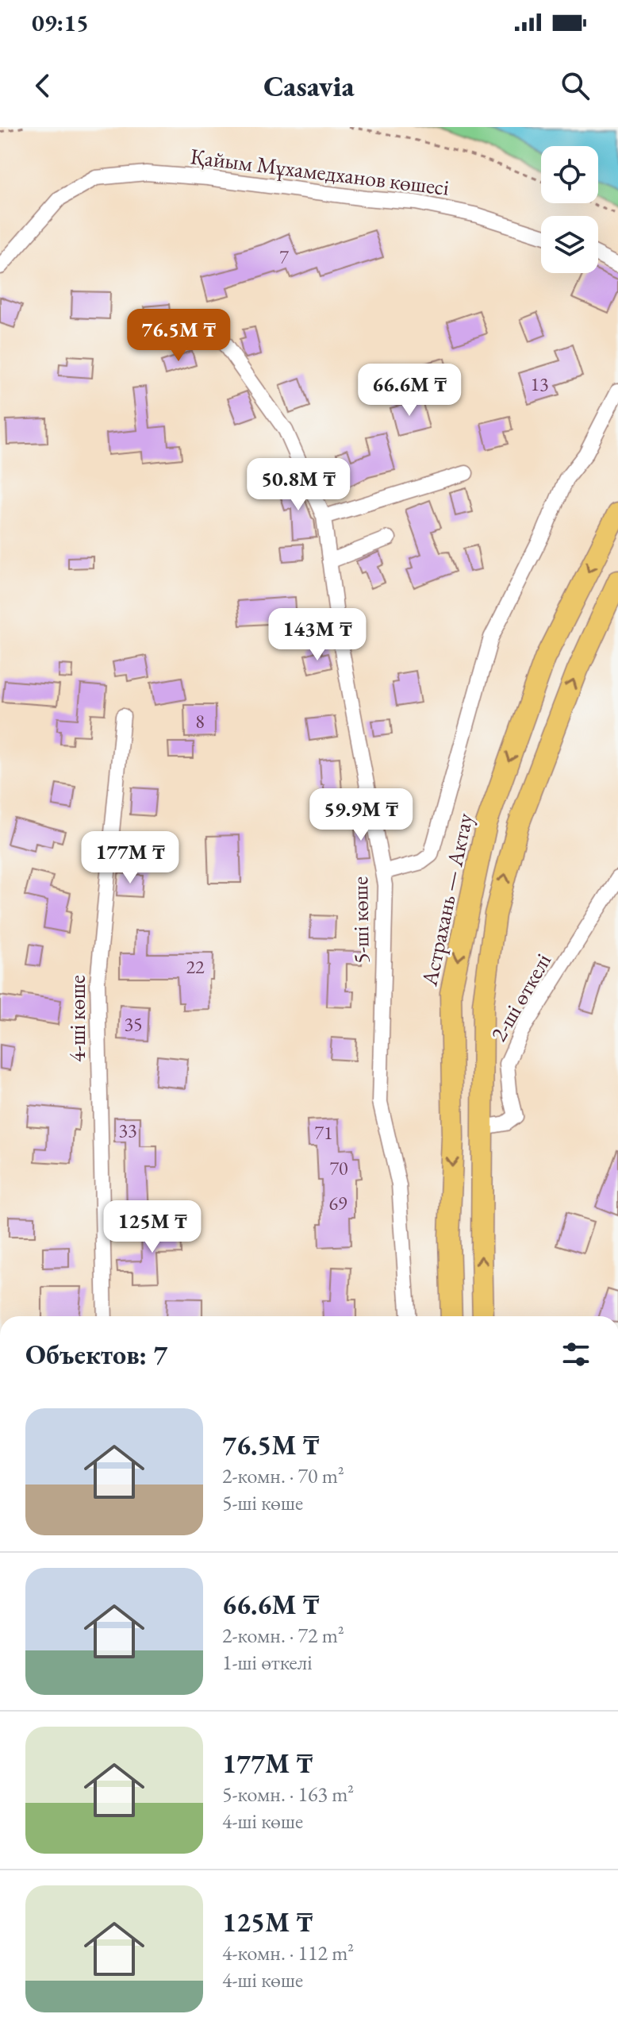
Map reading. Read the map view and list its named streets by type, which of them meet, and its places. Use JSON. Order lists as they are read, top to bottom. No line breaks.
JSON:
{"streets":{"highway":["Астрахань — Актау"],"street":["Қайым Мұхамедханов көшесi","5-шi көше","2-ші өткелі","4-шi көше"]},"house_numbers":["7","13","8","22","35","33","71","70","69"],"page":{"status":"09:15","header":"Casavia","price":["76.5M ₸","66.6M ₸","50.8M ₸","143M ₸","59.9M ₸","177M ₸","125M ₸"],"heading":"Объектов: 7","list":[{"name":"76.5M ₸","note":"2-комн. · 70 m² · 5-шi көше"},{"name":"66.6M ₸","note":"2-комн. · 72 m² · 1-ші өткелі"},{"name":"177M ₸","note":"5-комн. · 163 m² · 4-шi көше"},{"name":"125M ₸","note":"4-комн. · 112 m² · 4-шi көше"}]}}
